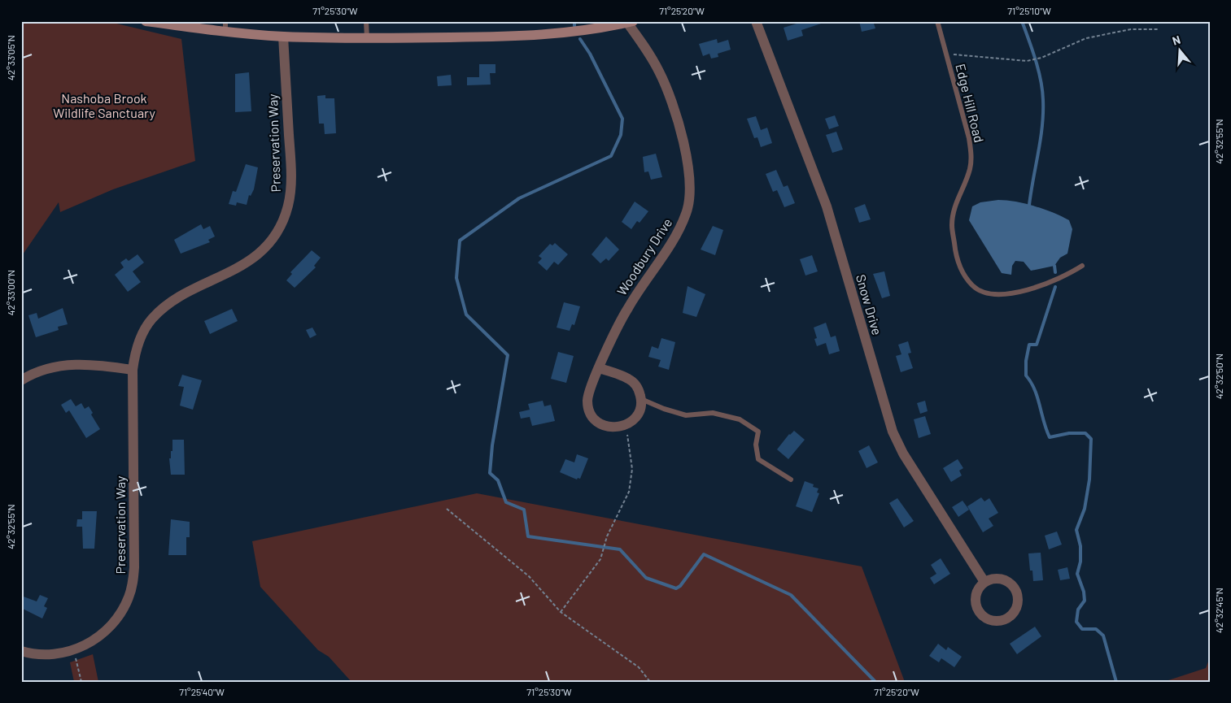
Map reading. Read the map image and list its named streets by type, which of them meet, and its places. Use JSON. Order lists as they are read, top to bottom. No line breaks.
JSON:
{"streets":{"street":["Preservation Way","Woodbury Drive","Snow Drive"],"lane":["Edge Hill Road"]},"parks":["Nashoba Brook Wildlife Sanctuary"],"north":"top","coordinates":["71°25'30\"W","71°25'20\"W","71°25'10\"W","42°33'05\"N","42°32'55\"N","42°33'00\"N","42°32'50\"N","42°32'45\"N","71°25'40\"W"]}
